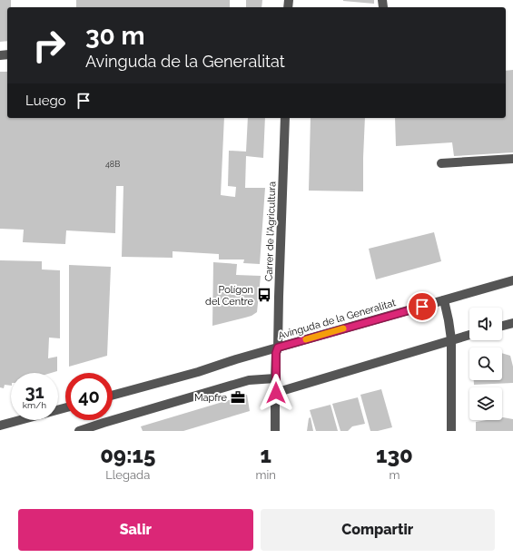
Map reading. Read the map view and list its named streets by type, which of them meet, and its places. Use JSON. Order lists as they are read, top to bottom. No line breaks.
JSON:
{"streets":{"street":["Carrer de l'Agricultura","Avinguda de la Generalitat"]},"crossings":[["Carrer de l'Agricultura","Avinguda de la Generalitat"]],"places":{"bus stop":["Polígon del Centre"],"office":["Mapfre"]},"house_numbers":["48B"],"page":{"turn":["30 m","Avinguda de la Generalitat"],"then":"Luego","speed":"31 km/h","limit":"40","eta":["09:15","Llegada","1","min","130","m"],"buttons":["Salir","Compartir"]}}
